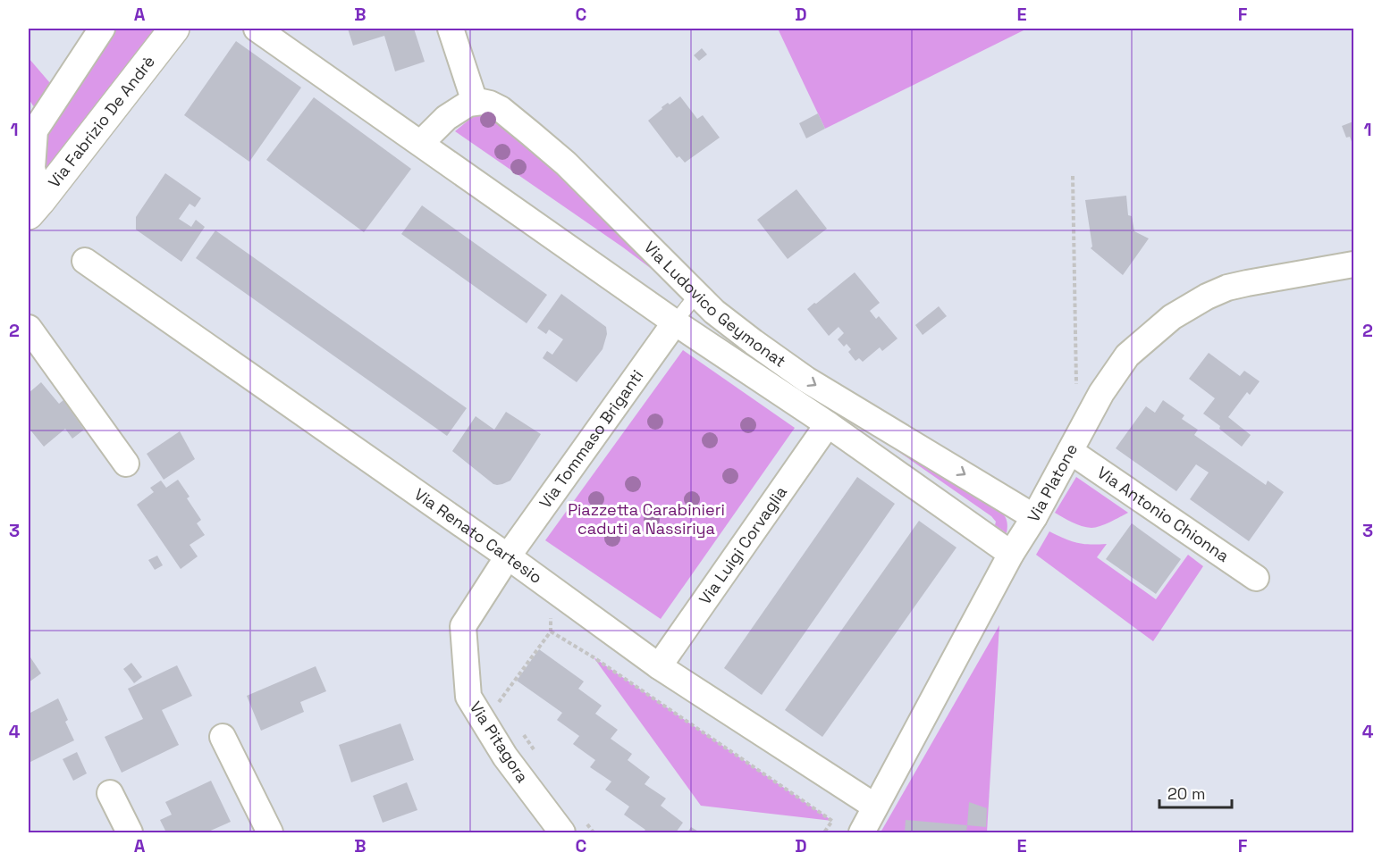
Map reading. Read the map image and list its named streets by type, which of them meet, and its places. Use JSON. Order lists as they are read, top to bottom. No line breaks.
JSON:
{"streets":{"street":["Via Fabrizio De Andrè","Via Ludovico Geymonat","Via Tommaso Briganti","Via Platone","Via Antonio Chionna","Via Renato Cartesio","Via Luigi Corvaglia","Via Pitagora"]},"crossings":[["Via Ludovico Geymonat","Via Tommaso Briganti"],["Via Ludovico Geymonat","Via Platone"],["Via Ludovico Geymonat","Via Luigi Corvaglia"],["Via Tommaso Briganti","Via Renato Cartesio"],["Via Tommaso Briganti","Via Pitagora"],["Via Platone","Via Antonio Chionna"],["Via Platone","Via Renato Cartesio"],["Via Renato Cartesio","Via Luigi Corvaglia"],["Via Renato Cartesio","Via Pitagora"]],"parks":["Piazzetta Carabinieri caduti a Nassiriya"],"scale_bar":"20 m","grid":{"columns":["A","B","C","D","E","F"],"rows":["1","2","3","4"]}}
